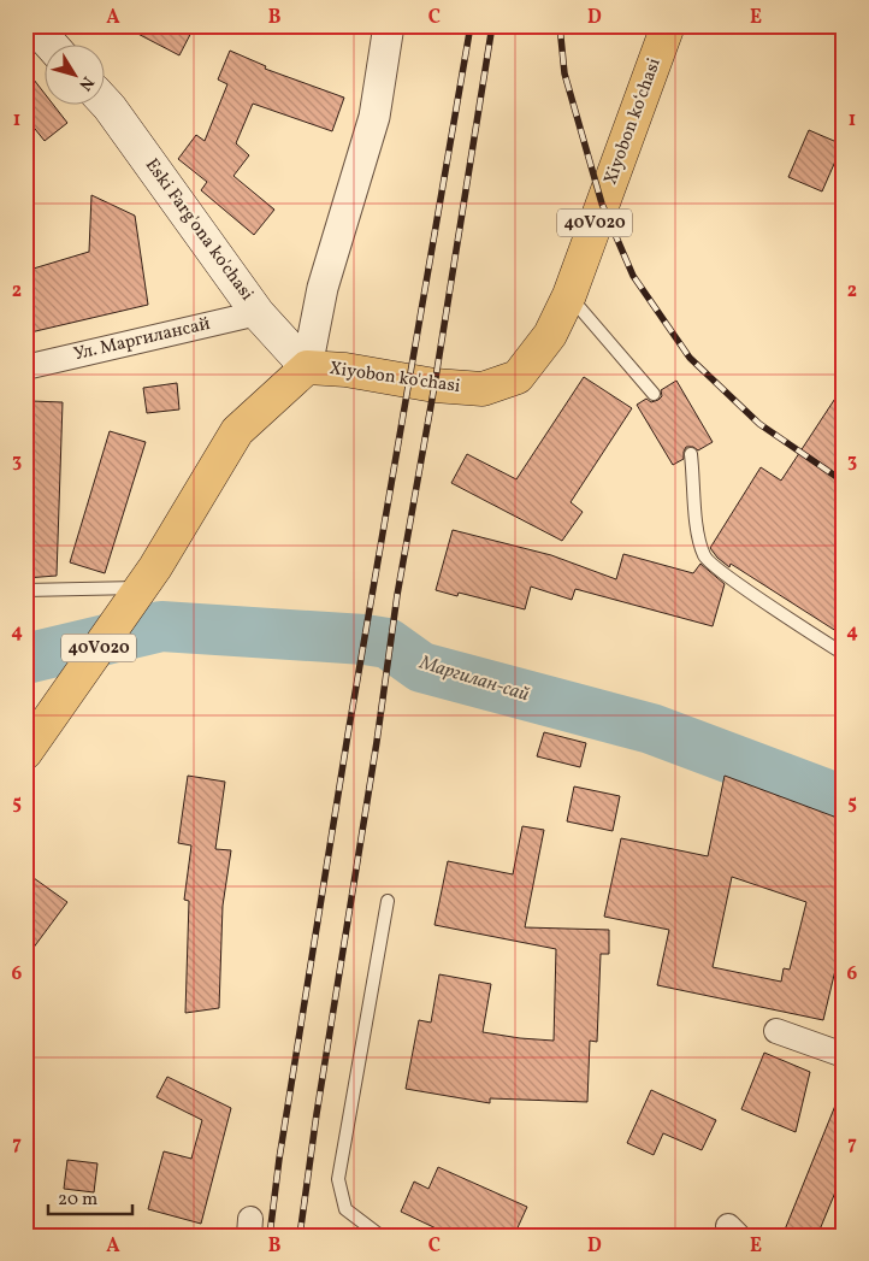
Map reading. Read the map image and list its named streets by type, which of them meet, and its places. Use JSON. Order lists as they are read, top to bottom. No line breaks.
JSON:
{"streets":{"main road":["Xiyobon koʻchasi","40V020","Eski Farg'ona ko'chasi","Xiyobon ko'chasi"],"street":["Ул. Маргилансай"]},"crossings":[["Xiyobon koʻchasi","Xiyobon ko'chasi"],["40V020","Eski Farg'ona ko'chasi"],["40V020","Xiyobon ko'chasi"],["Eski Farg'ona ko'chasi","Ул. Маргилансай"],["Eski Farg'ona ko'chasi","Xiyobon ko'chasi"]],"water":["Маргилан-сай"],"scale_bar":"20 m","north":"bottom right","grid":{"columns":["A","B","C","D","E"],"rows":["1","2","3","4","5","6","7"]}}
